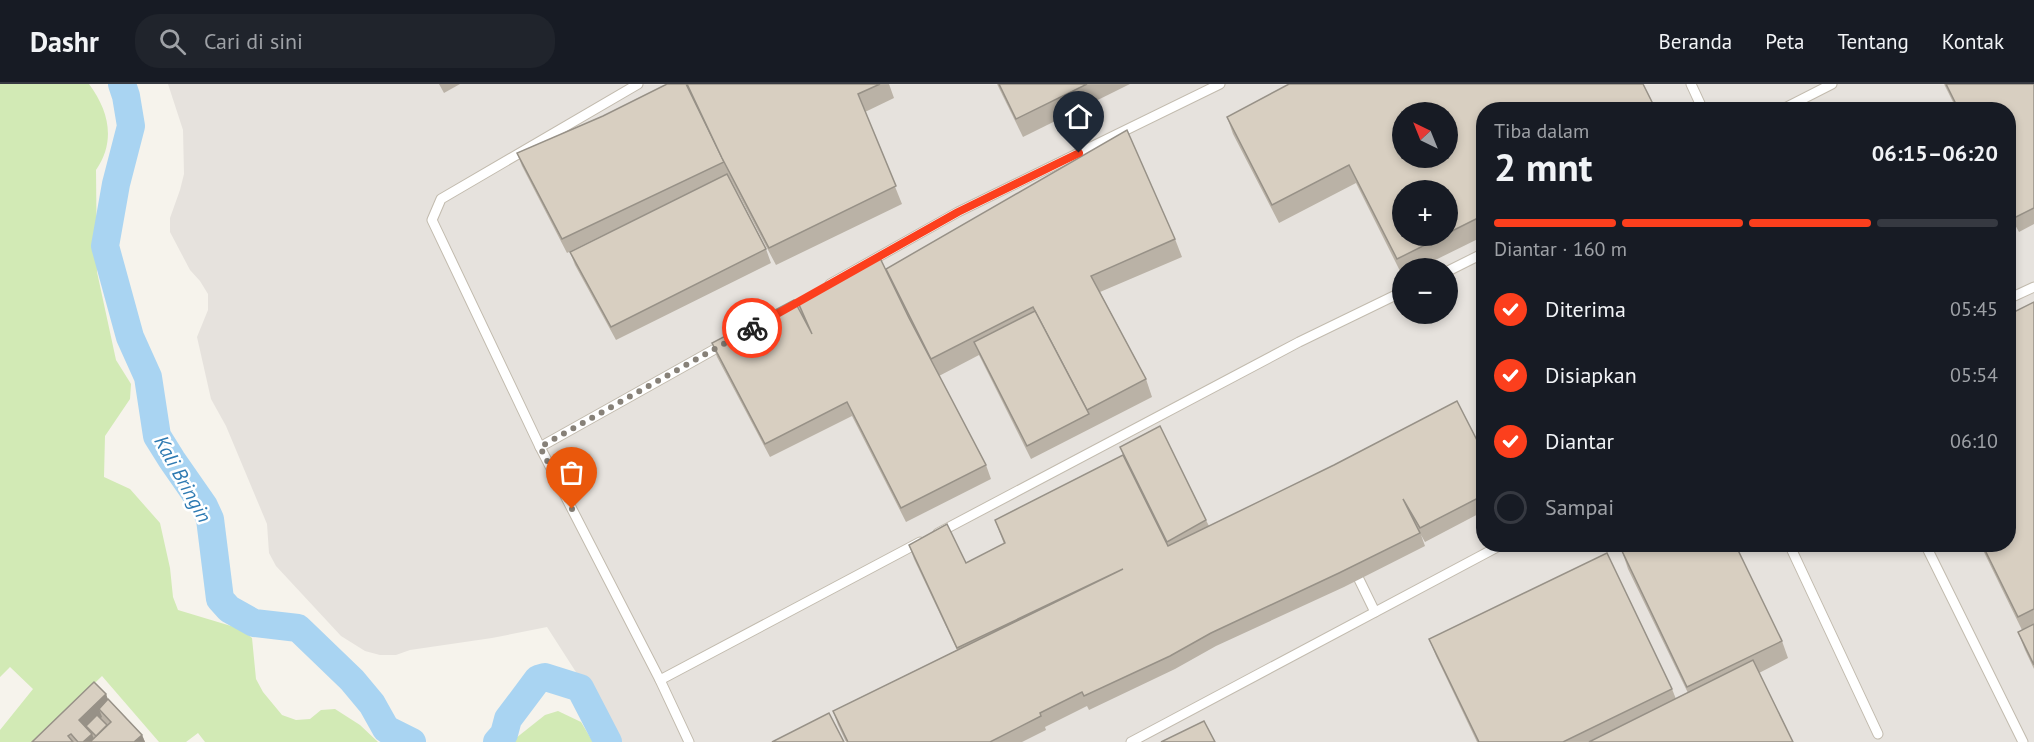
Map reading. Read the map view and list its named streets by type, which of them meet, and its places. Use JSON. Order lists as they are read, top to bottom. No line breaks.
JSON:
{"water":["Kali Bringin"],"north":"top left","page":{"header":"Dashr","search":"Cari di sini","nav":["Beranda","Peta","Tentang","Kontak"],"map_buttons":["+","−"],"heading":["2 mnt","Tiba dalam","06:15–06:20"],"bar":"Diantar · 160 m","list":[["Diterima","05:45"],["Disiapkan","05:54"],["Diantar","06:10"],"Sampai"]}}
